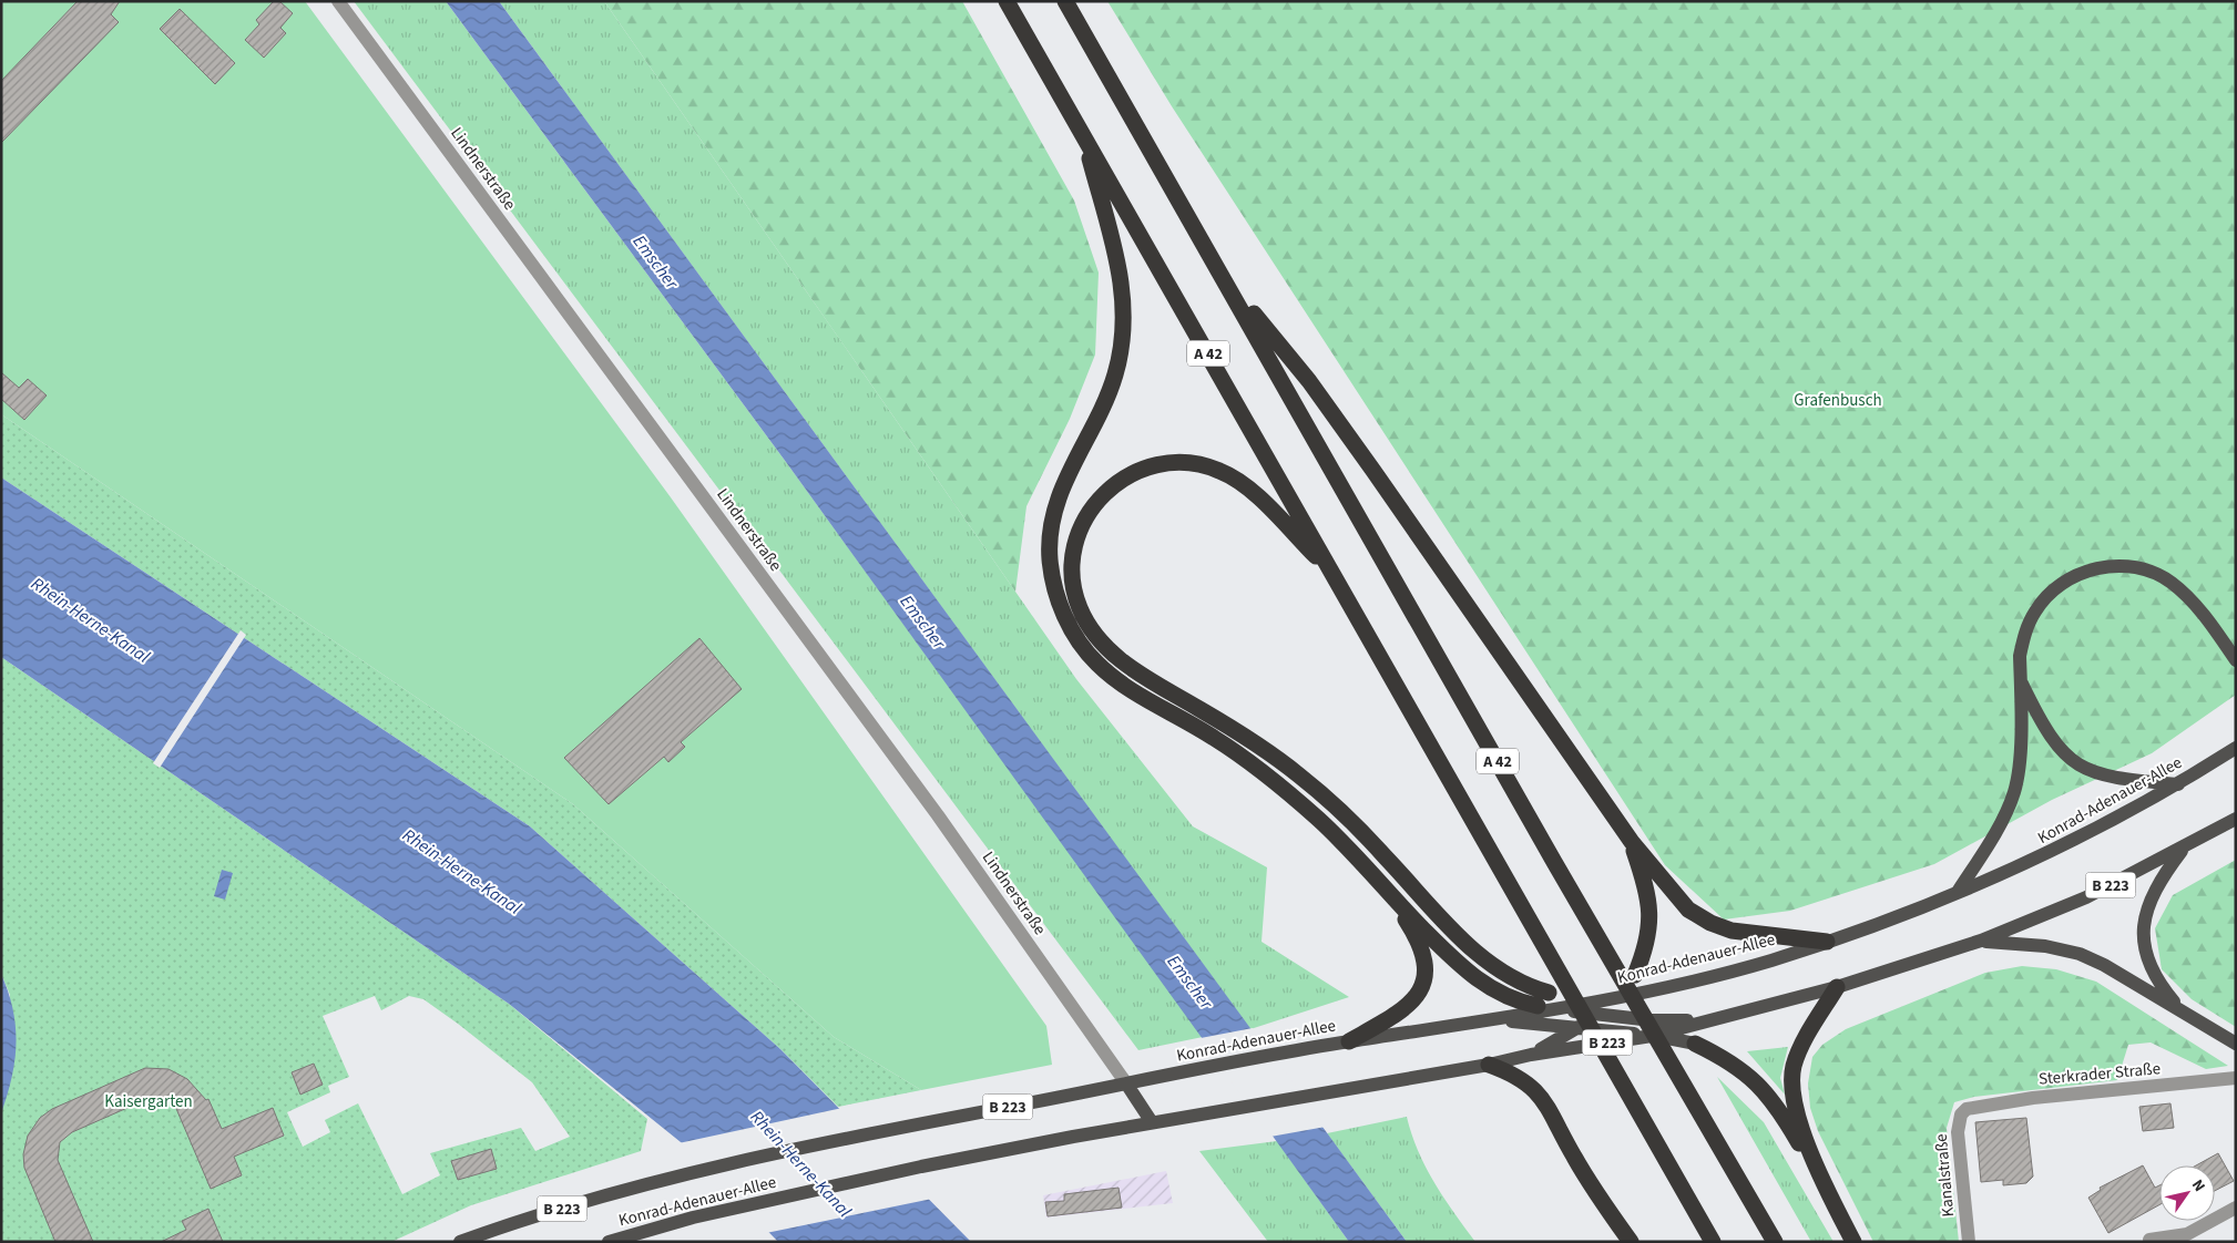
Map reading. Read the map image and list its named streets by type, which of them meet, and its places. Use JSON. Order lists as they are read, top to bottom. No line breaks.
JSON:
{"streets":{"highway":["A 42"],"main road":["Konrad-Adenauer-Allee","B 223"],"street":["Lindnerstraße","Sterkrader Straße","Kanalstraße"]},"crossings":[["Lindnerstraße","Konrad-Adenauer-Allee"],["Sterkrader Straße","Kanalstraße"]],"water":["Emscher","Rhein-Herne-Kanal"],"parks":["Grafenbusch","Kaisergarten"],"north":"top right"}
